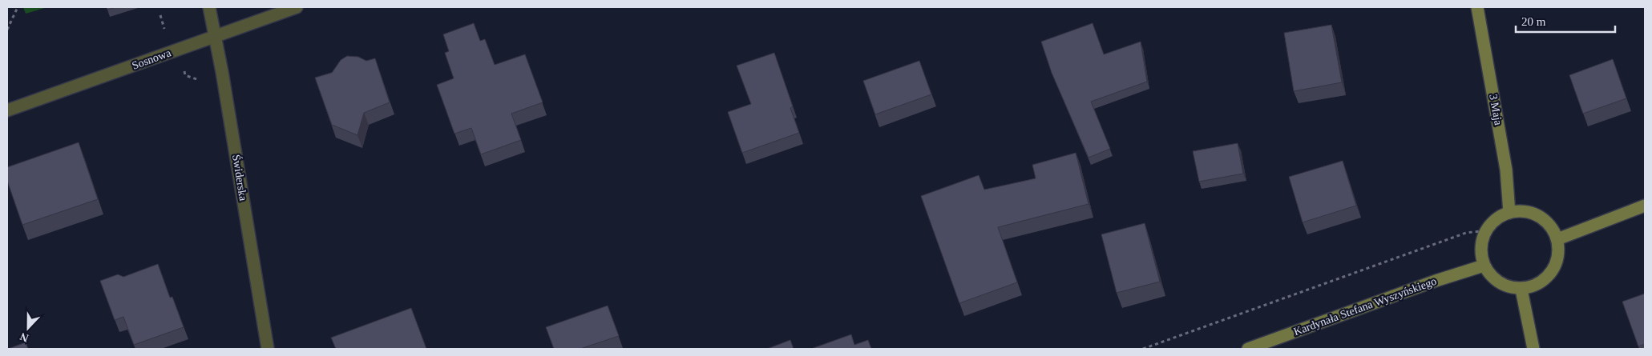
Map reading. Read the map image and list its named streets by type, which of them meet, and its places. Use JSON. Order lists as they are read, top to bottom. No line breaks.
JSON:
{"streets":{"street":["Sosnowa","3 Maja","Świderska","Kardynała Stefana Wyszyńskiego"]},"crossings":[["Sosnowa","Świderska"],["3 Maja","Kardynała Stefana Wyszyńskiego"]],"scale_bar":"20 m","north":"bottom"}
